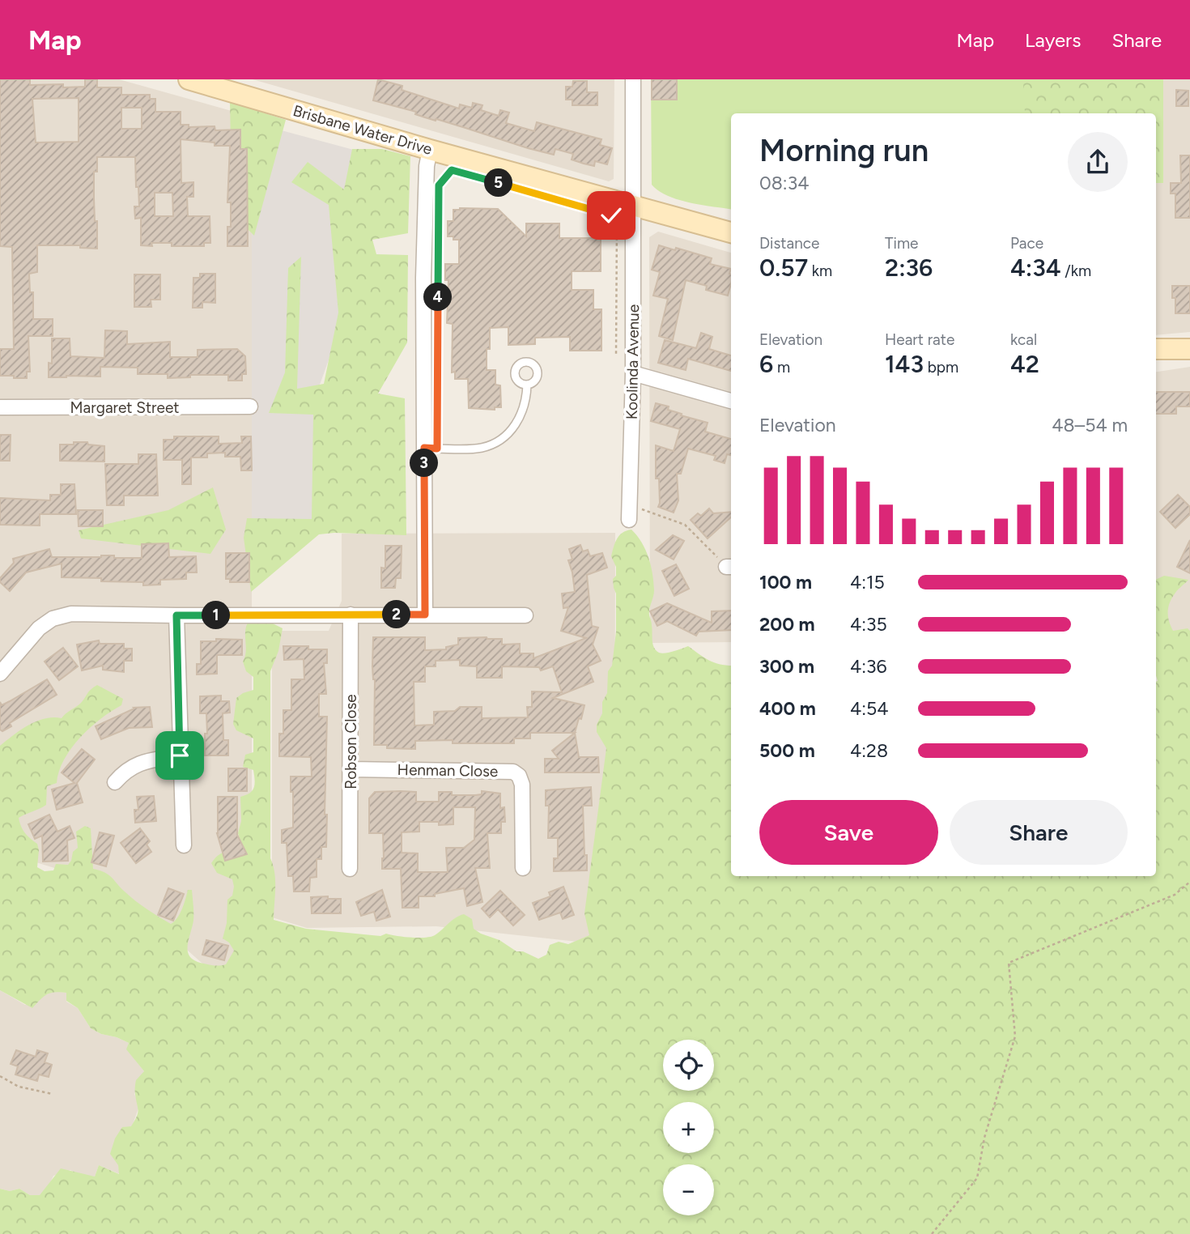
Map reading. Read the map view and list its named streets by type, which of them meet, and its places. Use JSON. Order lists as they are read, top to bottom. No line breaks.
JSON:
{"streets":{"main road":["Brisbane Water Drive"],"street":["Koolinda Avenue","Margaret Street","Robson Close","Henman Close"]},"crossings":[["Brisbane Water Drive","Koolinda Avenue"],["Robson Close","Henman Close"]],"page":{"header":"Map","nav":["Map","Layers","Share"],"heading":["Morning run","08:34"],"pins":["5","4","3","2","1"],"stats":[["Distance","0.57 km"],["Time","2:36"],["Pace","4:34 /km"],["Elevation","6 m"],["Heart rate","143 bpm"],["kcal","42"]],"chart":["Elevation","48–54 m"],"list":[{"name":"100 m","note":"4:15"},{"name":"200 m","note":"4:35"},{"name":"300 m","note":"4:36"},{"name":"400 m","note":"4:54"},{"name":"500 m","note":"4:28"}],"buttons":["Save","Share"],"map_buttons":["+","−"]}}
